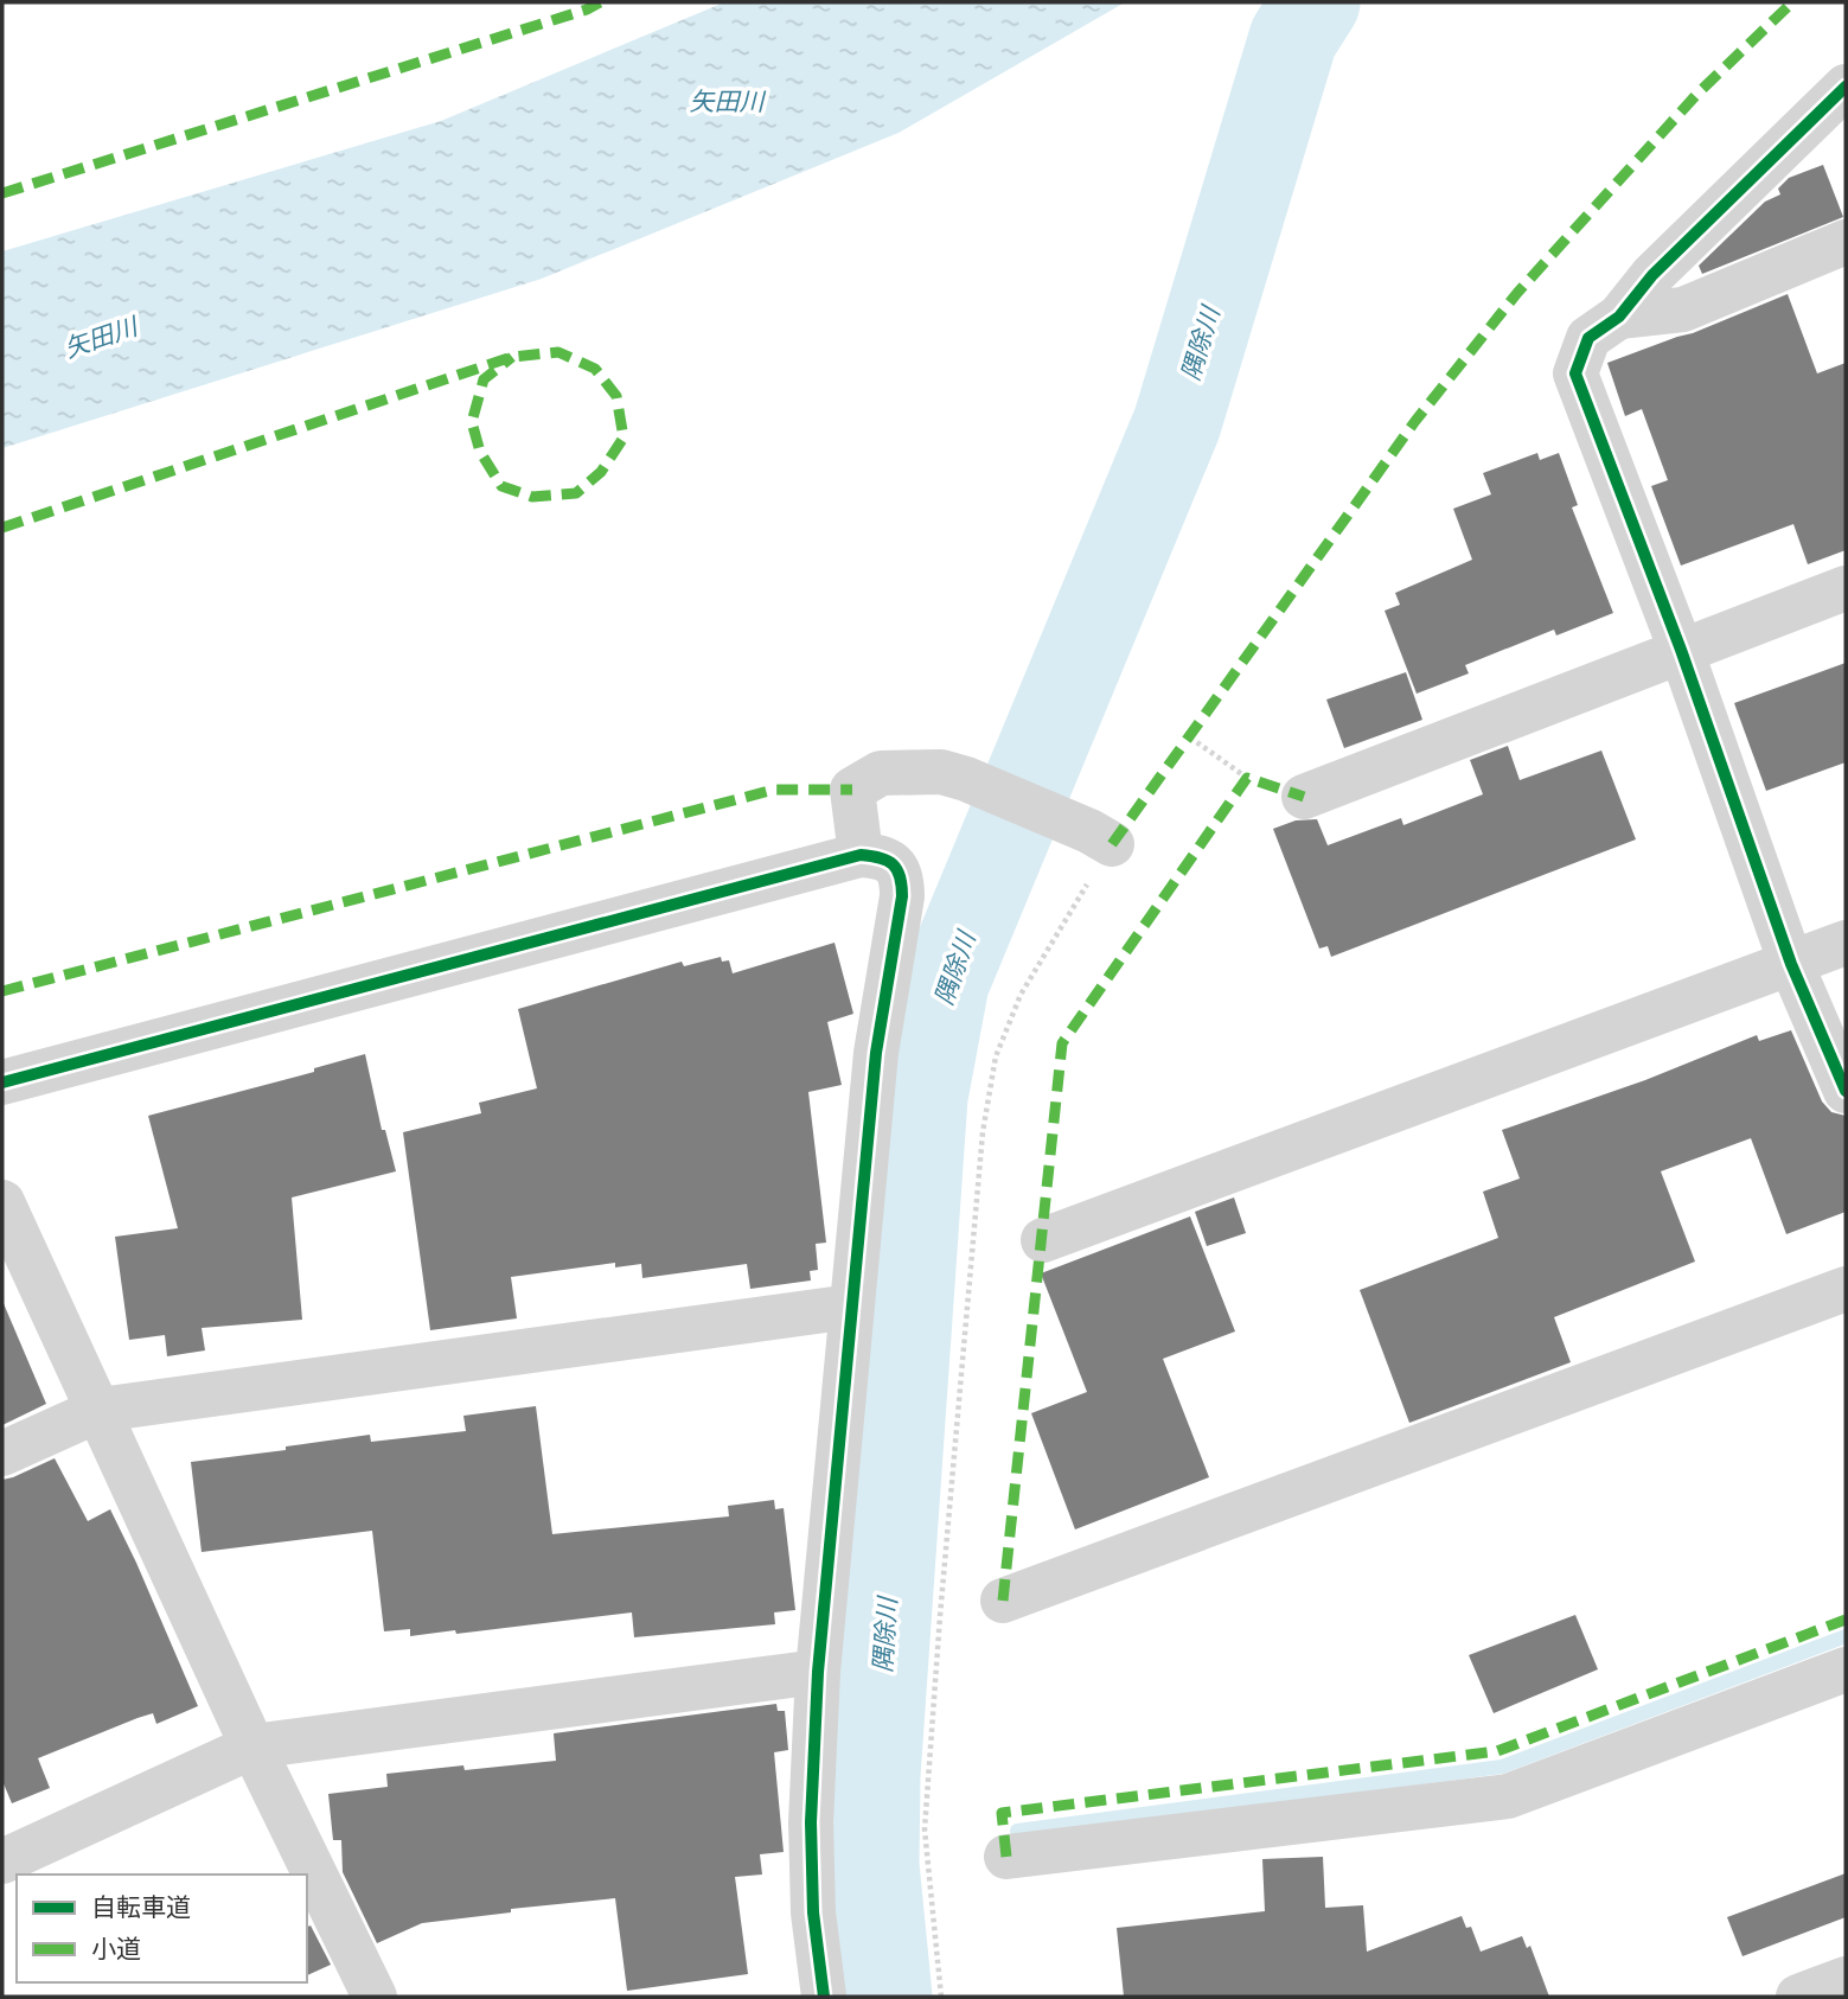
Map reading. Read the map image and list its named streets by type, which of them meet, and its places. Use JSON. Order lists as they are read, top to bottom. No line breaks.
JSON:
{"water":["矢田川","隅除川"],"legend":["自転車道","小道"]}
